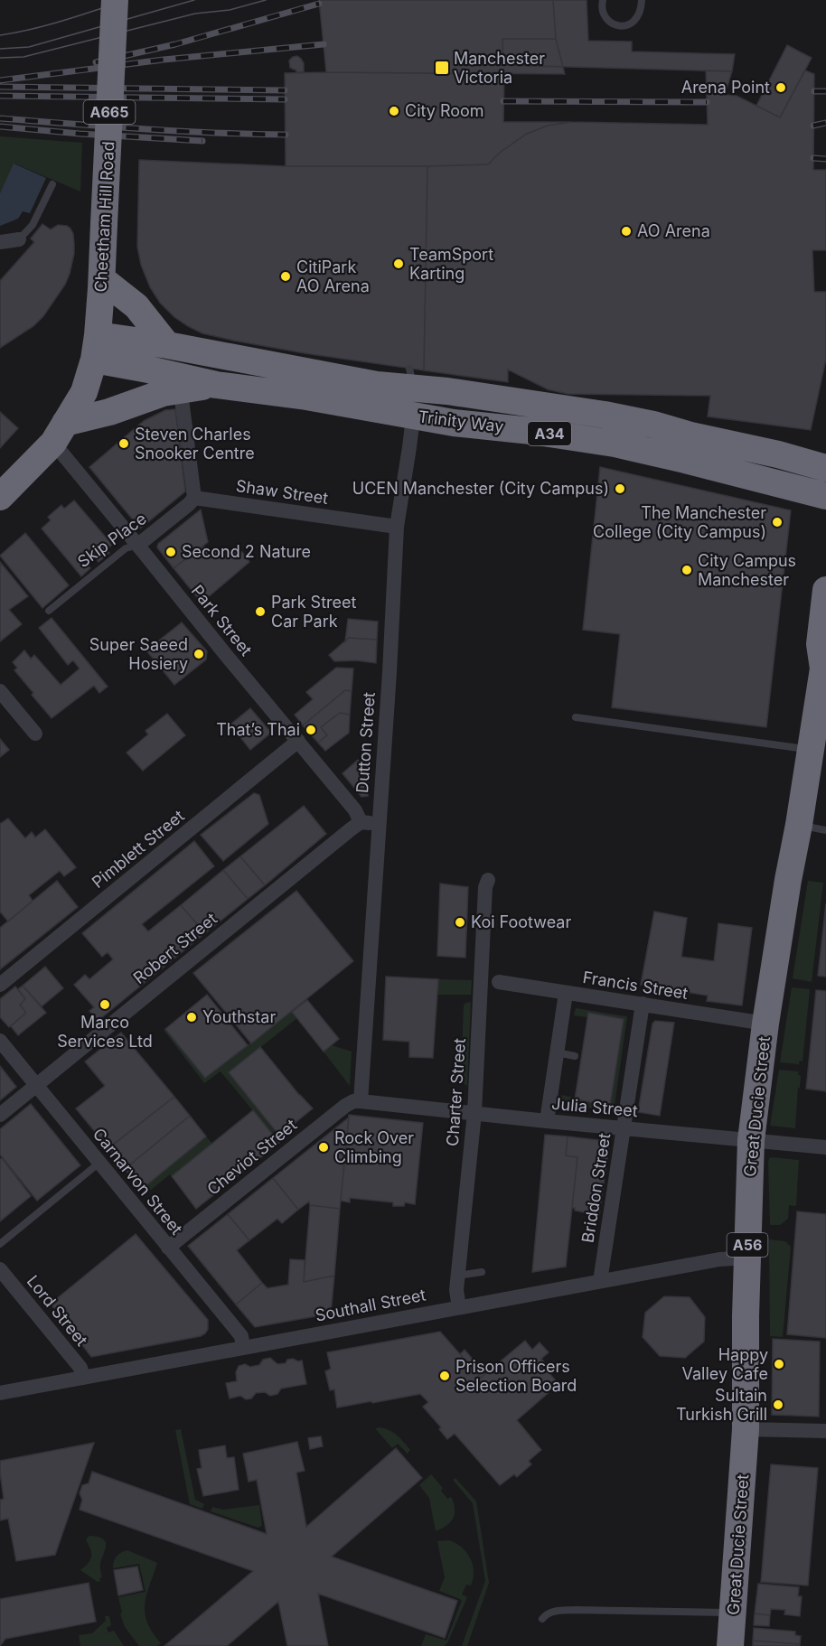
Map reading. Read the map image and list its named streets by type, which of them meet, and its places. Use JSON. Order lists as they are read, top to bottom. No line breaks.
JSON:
{"streets":{"highway":["A665","Cheetham Hill Road","Trinity Way","A34","Great Ducie Street","A56"],"street":["Shaw Street","Skip Place","Park Street","Dutton Street","Pimblett Street","Robert Street","Francis Street","Charter Street","Julia Street","Cheviot Street","Carnarvon Street","Briddon Street","Southall Street","Lord Street"]},"crossings":[["Cheetham Hill Road","Trinity Way"],["Cheetham Hill Road","Park Street"],["Trinity Way","Dutton Street"],["Shaw Street","Skip Place"],["Shaw Street","Dutton Street"],["Skip Place","Park Street"],["Park Street","Pimblett Street"],["Park Street","Robert Street"],["Dutton Street","Julia Street"],["Dutton Street","Cheviot Street"],["Robert Street","Carnarvon Street"],["Francis Street","Great Ducie Street"],["Francis Street","Briddon Street"],["Charter Street","Julia Street"],["Charter Street","Southall Street"],["Great Ducie Street","Julia Street"],["Great Ducie Street","Southall Street"],["Julia Street","Cheviot Street"],["Julia Street","Briddon Street"],["Cheviot Street","Carnarvon Street"],["Carnarvon Street","Southall Street"],["Briddon Street","Southall Street"],["Southall Street","Lord Street"]],"places":{"transit":["Manchester Victoria"],"other":["Arena Point","City Room","AO Arena","TeamSport Karting","CitiPark AO Arena","Steven Charles Snooker Centre","UCEN Manchester (City Campus)","The Manchester College (City Campus)","Second 2 Nature","City Campus Manchester","Park Street Car Park","Super Saeed Hosiery","That’s Thai","Koi Footwear","Marco Services Ltd","Youthstar","Rock Over Climbing","Happy Valley Cafe","Prison Officers Selection Board","Sultain Turkish Grill"]}}
